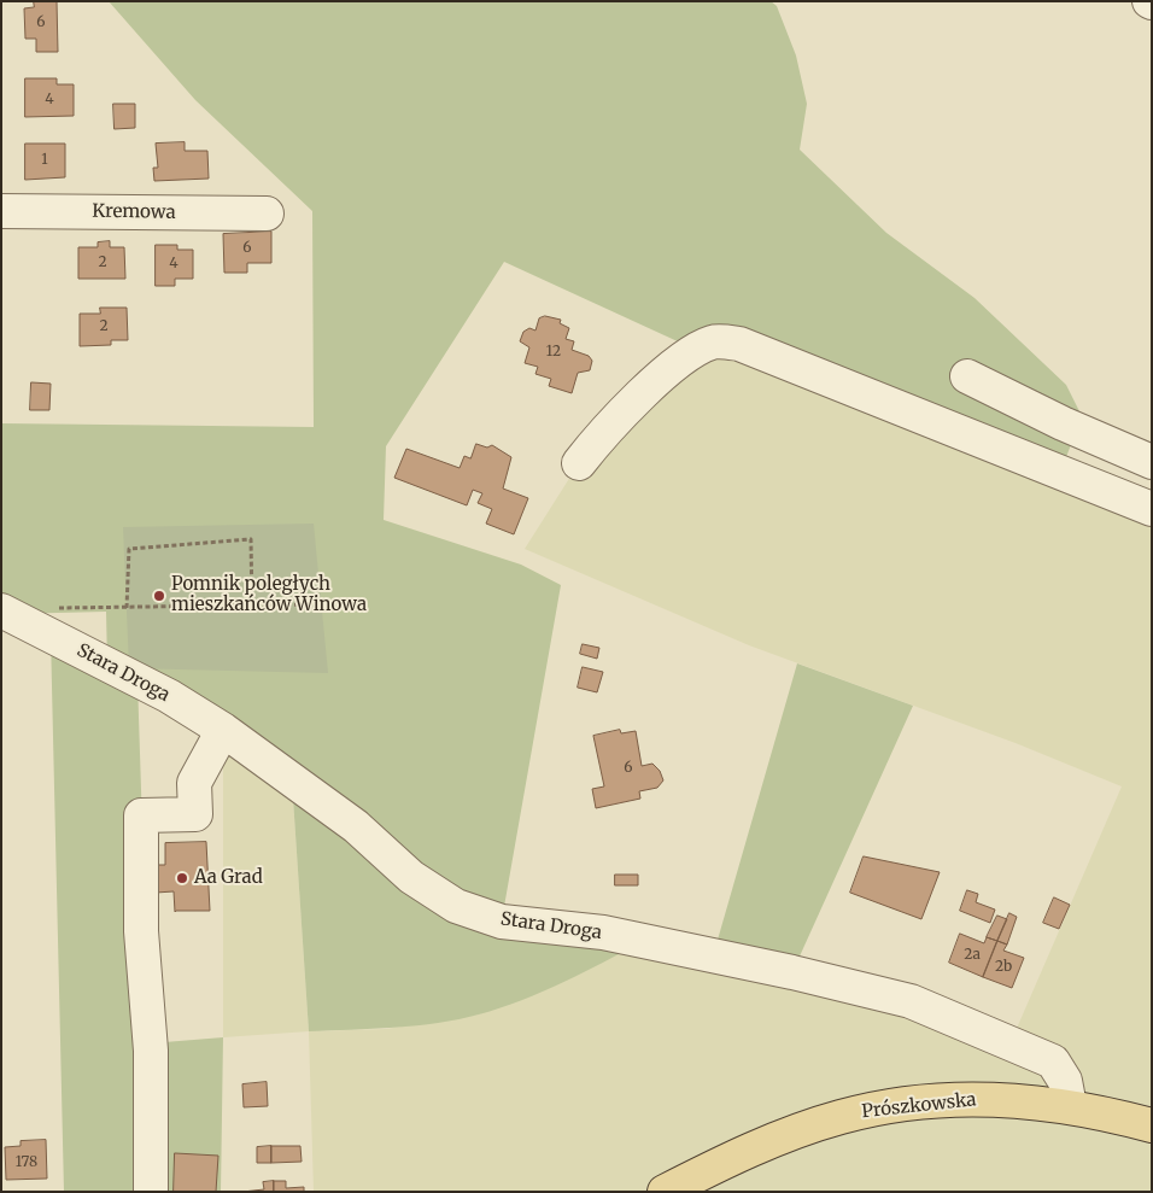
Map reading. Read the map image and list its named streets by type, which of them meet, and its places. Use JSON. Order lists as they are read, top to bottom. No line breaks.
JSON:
{"streets":{"main road":["Prószkowska"],"street":["Kremowa","Stara Droga"]},"crossings":[["Stara Droga","Prószkowska"]],"places":["Pomnik poległych mieszkańców Winowa","Aa Grad"],"house_numbers":["6","4","1","6","2","4","2","12","6","2a","2b","178"]}
